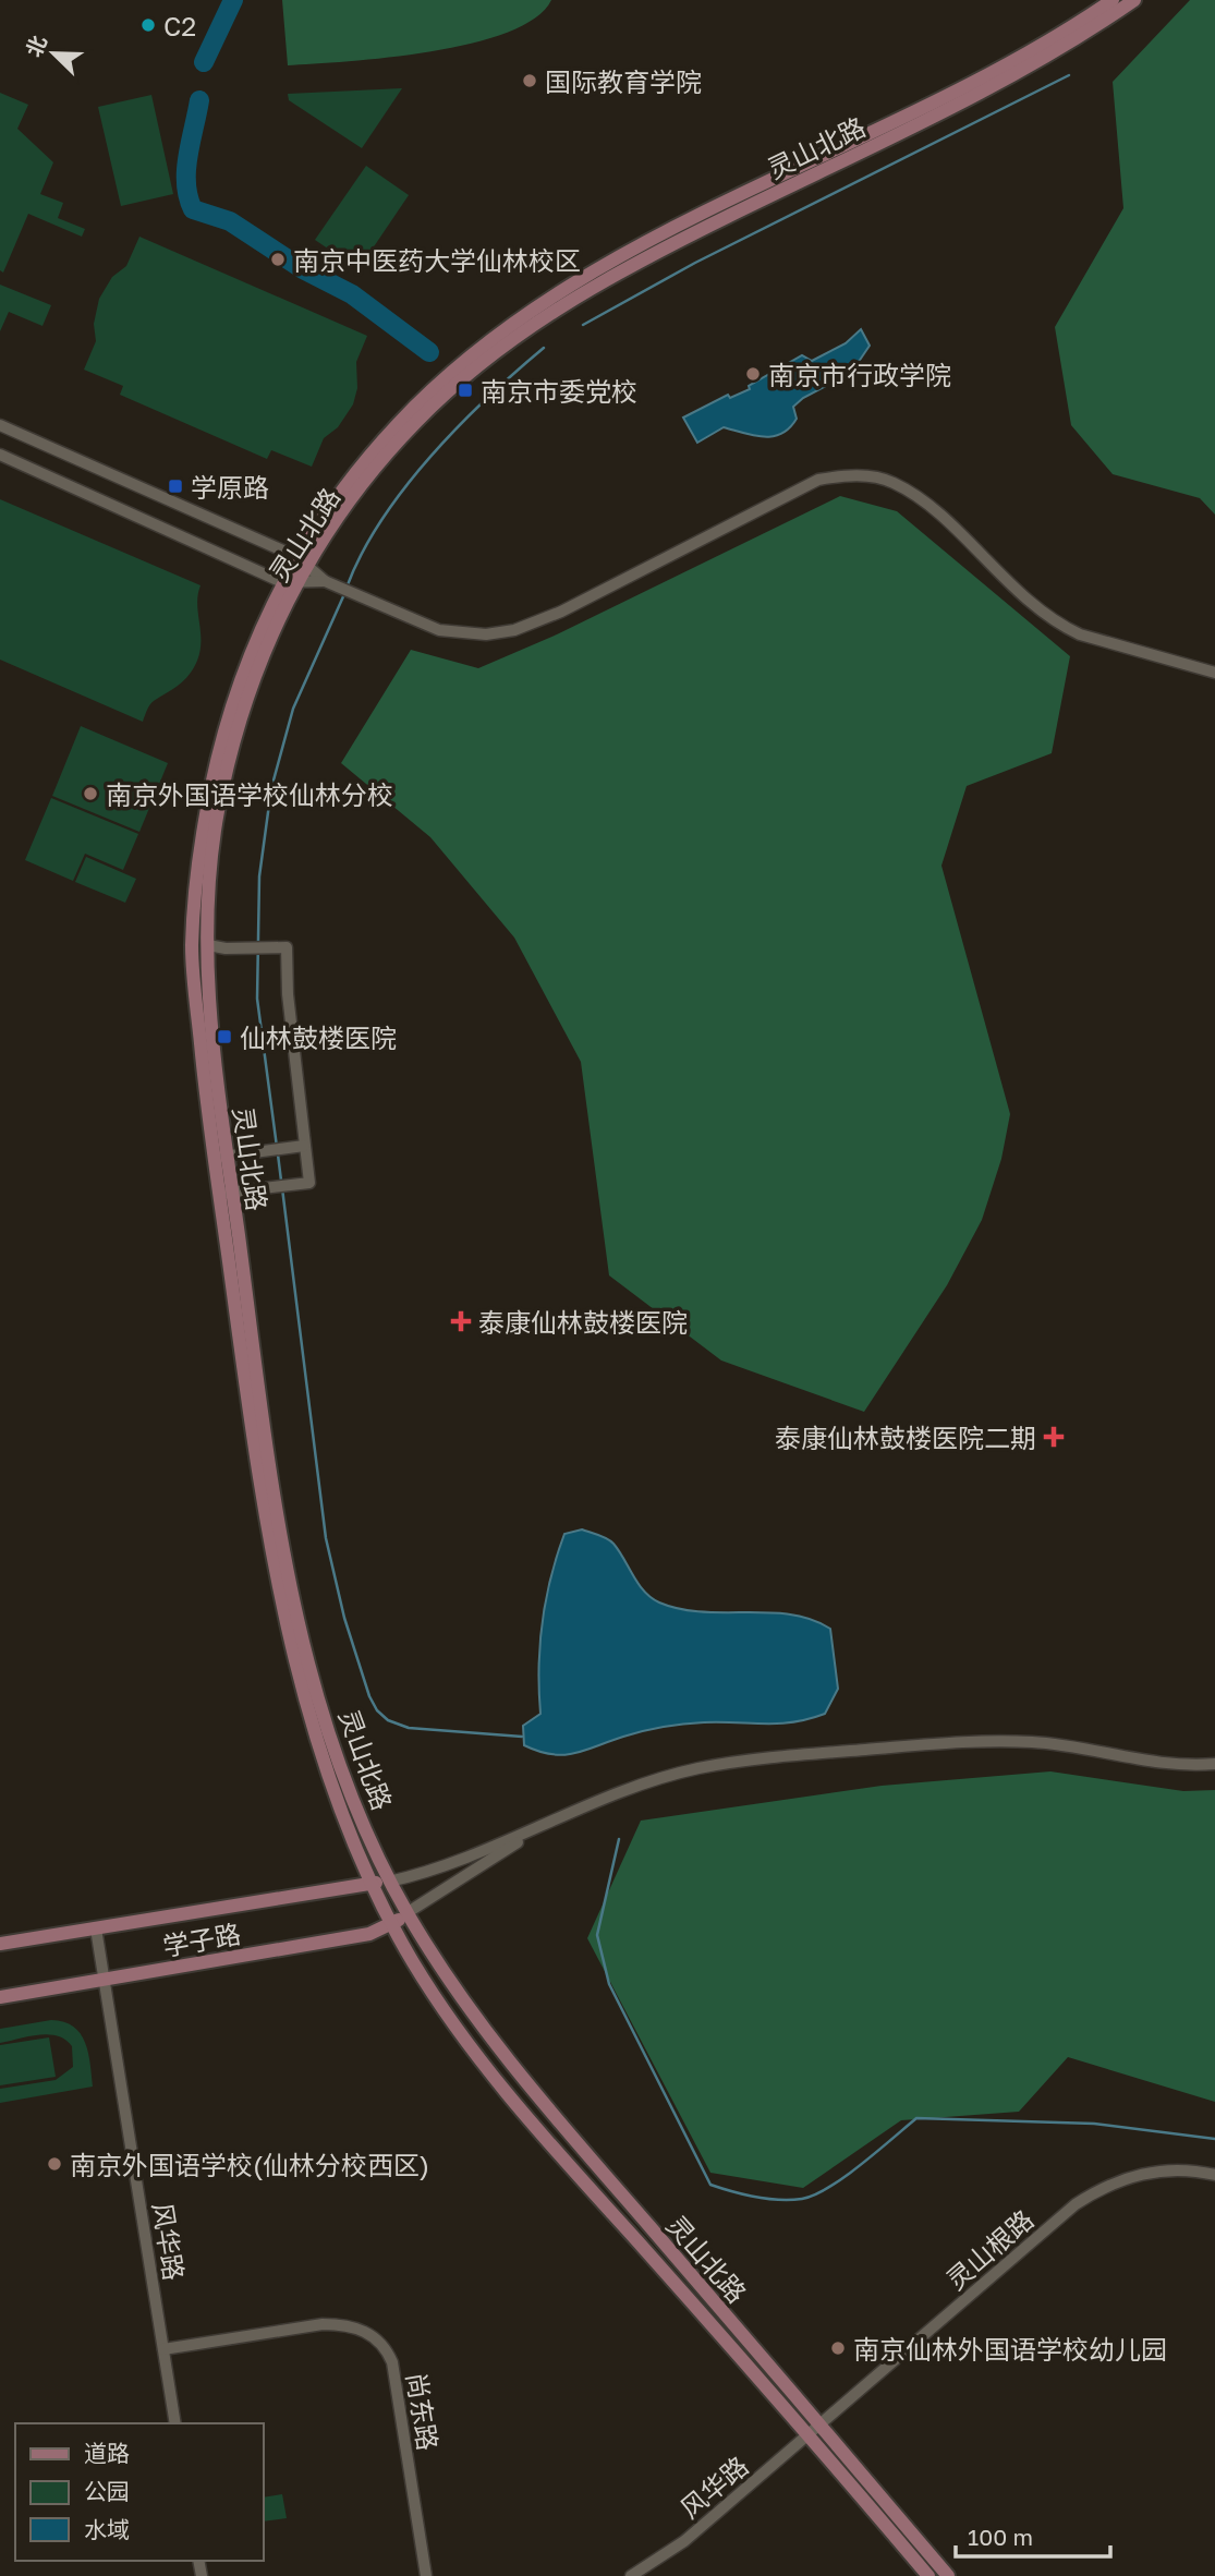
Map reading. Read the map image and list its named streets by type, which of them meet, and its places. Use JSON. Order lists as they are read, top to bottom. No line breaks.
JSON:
{"streets":{"main road":["灵山北路","学子路"],"street":["风华路","灵山根路","尚东路"]},"crossings":[["灵山北路","学子路"],["灵山北路","风华路"],["灵山北路","灵山根路"],["学子路","风华路"],["风华路","灵山根路"],["风华路","尚东路"]],"places":{"other":["C2","国际教育学院","南京中医药大学仙林校区","南京市行政学院","南京外国语学校仙林分校","南京外国语学校(仙林分校西区)","南京仙林外国语学校幼儿园"],"transit":["南京市委党校","学原路","仙林鼓楼医院"],"health":["泰康仙林鼓楼医院","泰康仙林鼓楼医院二期"]},"legend":["道路","公园","水域"],"scale_bar":"100 m","north":"top left"}
